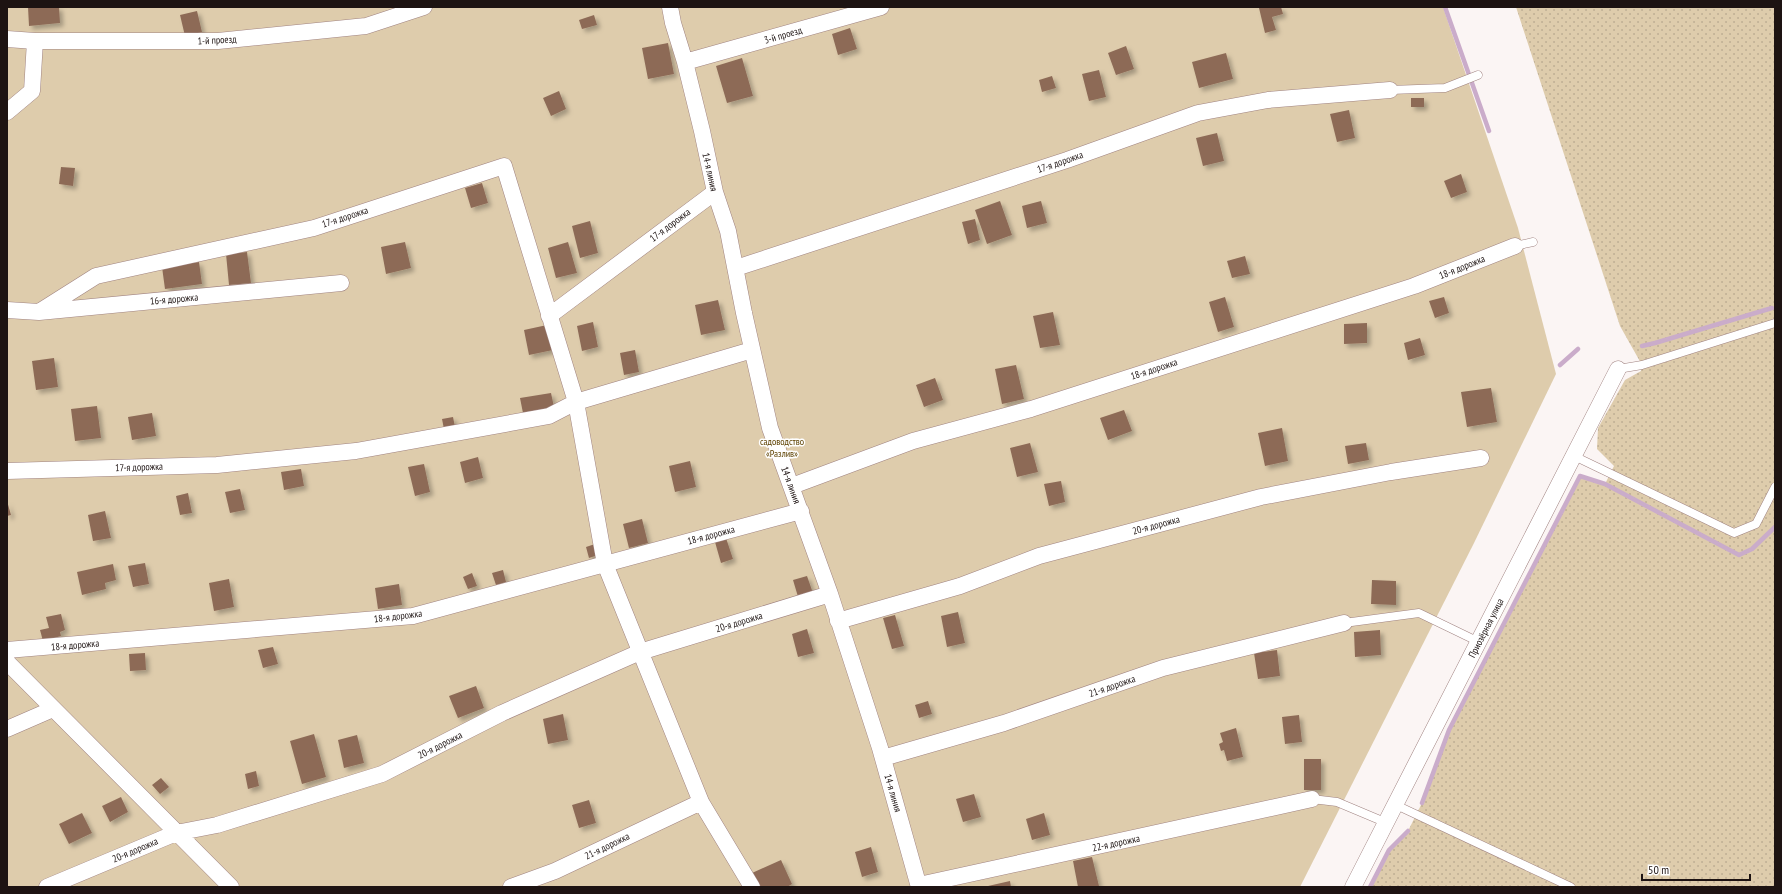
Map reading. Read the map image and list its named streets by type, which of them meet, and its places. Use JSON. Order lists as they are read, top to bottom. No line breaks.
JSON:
{"streets":{"street":["3-й проезд","1-й проезд","17-я дорожка","14-я линия","18-я дорожка","16-я дорожка","20-я дорожка","Приозёрная улица","21-я дорожка","22-я дорожка"]},"crossings":[["3-й проезд","14-я линия"],["17-я дорожка","14-я линия"],["17-я дорожка","16-я дорожка"],["14-я линия","18-я дорожка"],["14-я линия","20-я дорожка"],["14-я линия","21-я дорожка"],["14-я линия","22-я дорожка"]],"parks":["садоводство «Разлив»"],"scale_bar":"50 m"}
